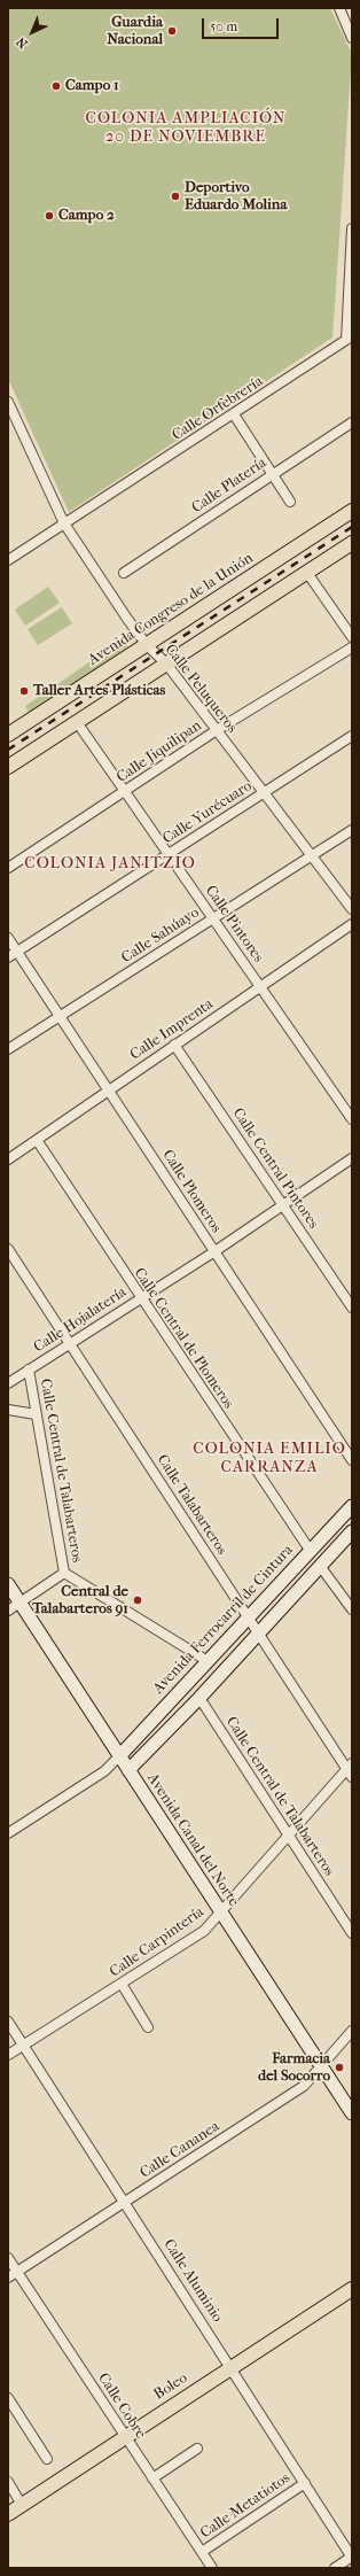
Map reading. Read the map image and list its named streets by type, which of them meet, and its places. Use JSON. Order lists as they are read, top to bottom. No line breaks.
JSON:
{"streets":{"main road":["Avenida Congreso de la Unión","Boleo"],"street":["Calle Orfebrería","Calle Platería","Calle Peluqueros","Calle Jiquilipan","Calle Yurécuaro","Calle Pintores","Calle Sahúayo","Calle Imprenta","Calle Central Pintores","Calle Plomeros","Calle Hojalatería","Calle Central de Plomeros","Calle Central de Talabarteros","Calle Talabarteros","Avenida Ferrocarril de Cintura","Avenida Canal del Norte","Calle Carpintería","Calle Cananea","Calle Aluminio","Calle Cobre","Calle Metatiotos"]},"crossings":[["Calle Orfebrería","Calle Peluqueros"],["Avenida Congreso de la Unión","Calle Peluqueros"],["Calle Peluqueros","Calle Jiquilipan"],["Calle Peluqueros","Calle Yurécuaro"],["Calle Peluqueros","Calle Sahúayo"],["Calle Jiquilipan","Calle Pintores"],["Calle Yurécuaro","Calle Pintores"],["Calle Yurécuaro","Calle Plomeros"],["Calle Pintores","Calle Sahúayo"],["Calle Pintores","Calle Imprenta"],["Calle Sahúayo","Calle Plomeros"],["Calle Imprenta","Calle Central Pintores"],["Calle Imprenta","Calle Plomeros"],["Calle Imprenta","Calle Central de Plomeros"],["Calle Central Pintores","Calle Hojalatería"],["Calle Plomeros","Calle Hojalatería"],["Calle Hojalatería","Calle Central de Plomeros"],["Calle Hojalatería","Calle Central de Talabarteros"],["Calle Hojalatería","Calle Talabarteros"],["Calle Central de Plomeros","Avenida Ferrocarril de Cintura"],["Calle Central de Talabarteros","Avenida Ferrocarril de Cintura"],["Calle Central de Talabarteros","Calle Carpintería"],["Calle Talabarteros","Avenida Ferrocarril de Cintura"],["Calle Talabarteros","Calle Carpintería"],["Avenida Ferrocarril de Cintura","Avenida Canal del Norte"],["Avenida Canal del Norte","Calle Carpintería"],["Avenida Canal del Norte","Calle Cananea"],["Calle Carpintería","Calle Aluminio"],["Calle Cananea","Calle Aluminio"],["Calle Cananea","Calle Cobre"],["Calle Aluminio","Boleo"],["Calle Aluminio","Calle Metatiotos"],["Boleo","Calle Cobre"],["Calle Cobre","Calle Metatiotos"]],"districts":["COLONIA AMPLIACIÓN 20 DE NOVIEMBRE","COLONIA JANITZIO","COLONIA EMILIO CARRANZA"],"places":["Guardia Nacional","Campo 1","Deportivo Eduardo Molina","Campo 2","Taller Artes Plásticas","Central de Talabarteros 91","Farmacia del Socorro"],"scale_bar":"50 m","north":"bottom left"}
